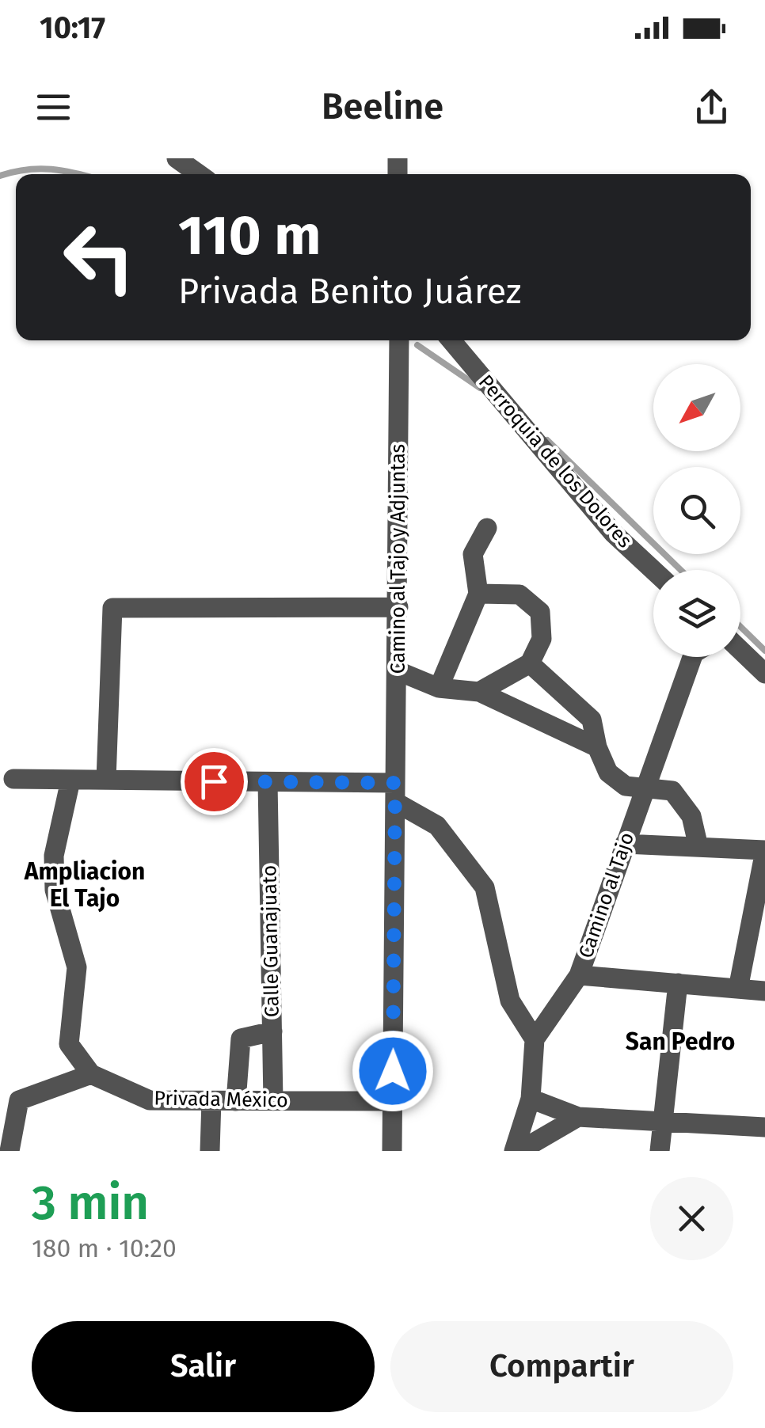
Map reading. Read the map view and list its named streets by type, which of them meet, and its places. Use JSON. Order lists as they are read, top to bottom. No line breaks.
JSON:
{"streets":{"street":["Perroquia de los Dolores","Camino al Tajo y Adjuntas","Camino al Tajo","Calle Guanajuato","Privada México"]},"crossings":[["Camino al Tajo y Adjuntas","Privada México"],["Calle Guanajuato","Privada México"]],"districts":["Ampliacion El Tajo","San Pedro"],"north":"bottom left","page":{"status":"10:17","header":"Beeline","turn":["110 m","Privada Benito Juárez"],"heading":["3 min","180 m · 10:20"],"buttons":["Salir","Compartir"]}}
